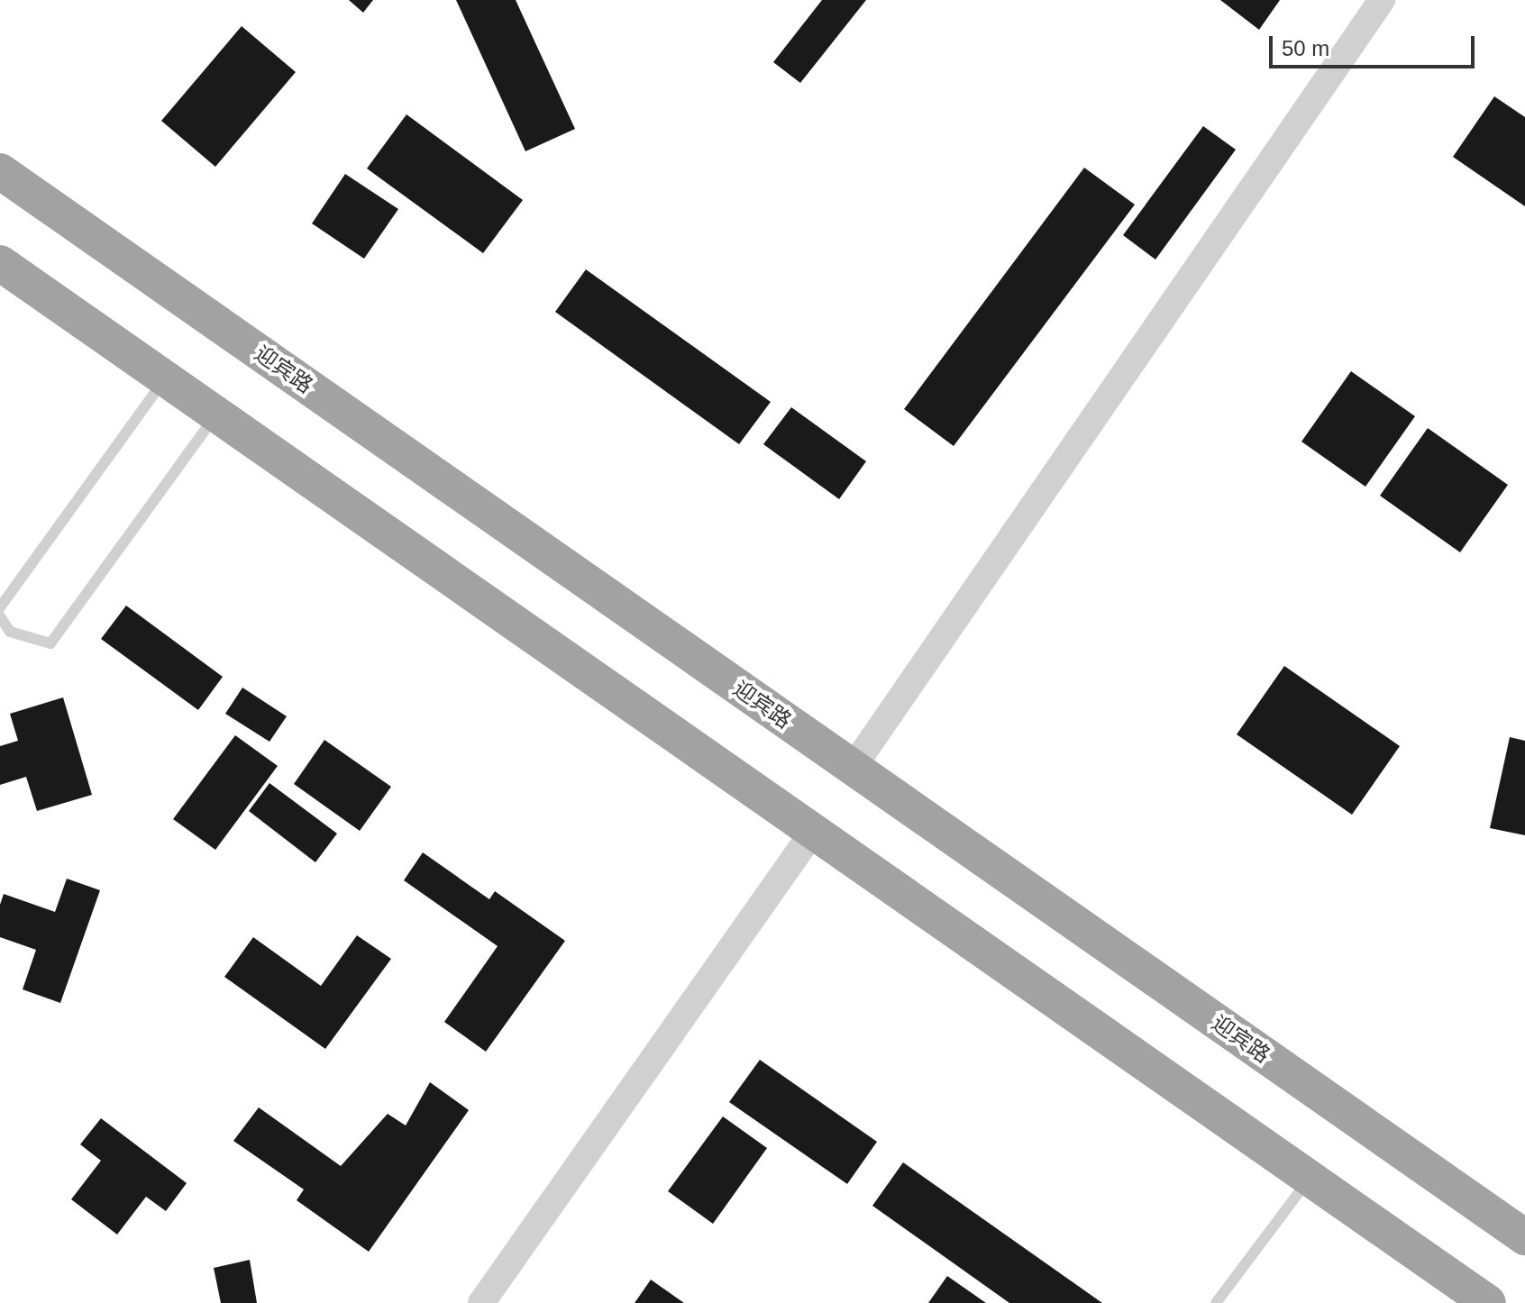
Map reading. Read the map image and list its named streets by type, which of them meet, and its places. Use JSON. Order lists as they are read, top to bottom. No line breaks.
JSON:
{"streets":{"highway":["迎宾路"]},"scale_bar":"50 m"}
